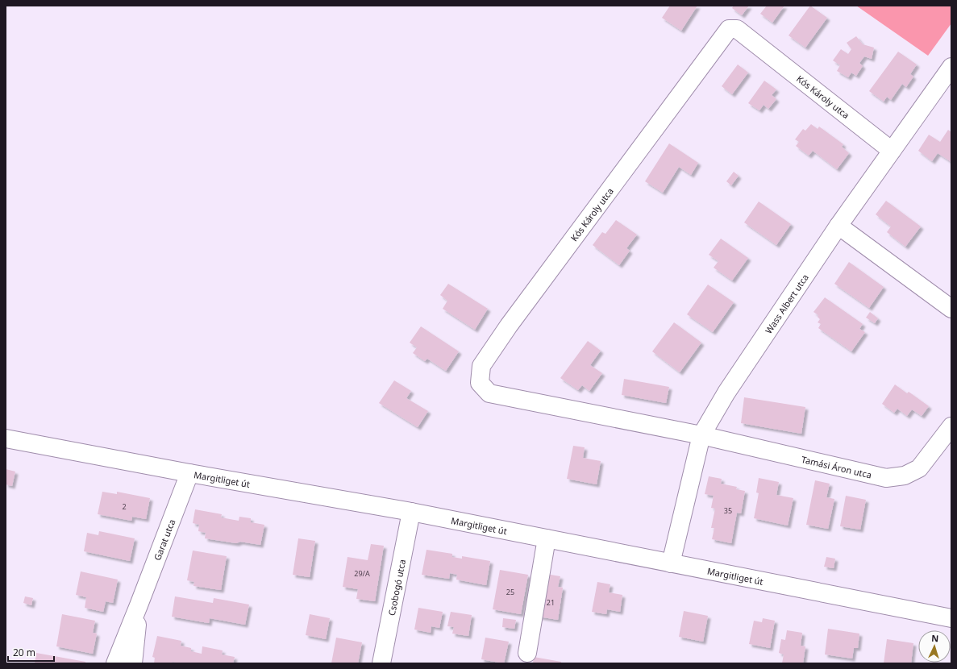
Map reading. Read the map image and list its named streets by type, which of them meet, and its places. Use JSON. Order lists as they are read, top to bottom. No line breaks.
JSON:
{"streets":{"street":["Kós Károly utca","Wass Albert utca","Tamási Áron utca","Margitliget út","Garat utca","Csobogó utca"]},"crossings":[["Kós Károly utca","Wass Albert utca"],["Kós Károly utca","Tamási Áron utca"],["Wass Albert utca","Tamási Áron utca"],["Wass Albert utca","Margitliget út"],["Margitliget út","Garat utca"],["Margitliget út","Csobogó utca"]],"house_numbers":["2","35","29/A","25","21"],"scale_bar":"20 m","north":"top"}
